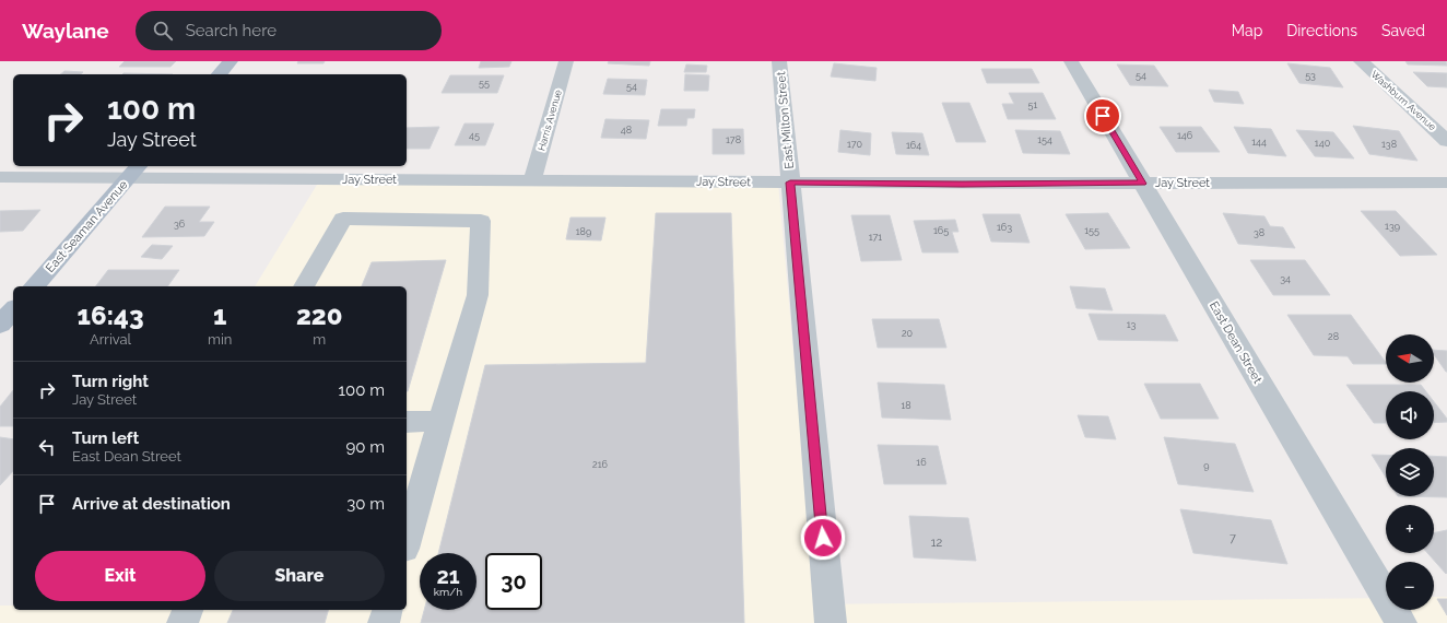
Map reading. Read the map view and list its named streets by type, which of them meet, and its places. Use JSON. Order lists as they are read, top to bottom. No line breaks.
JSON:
{"streets":{"main road":["East Seaman Avenue"],"street":["Washburn Avenue","Harris Avenue","East Milton Street","Jay Street","East Dean Street"]},"crossings":[["Harris Avenue","Jay Street"],["East Milton Street","Jay Street"],["Jay Street","East Seaman Avenue"],["Jay Street","East Dean Street"]],"house_numbers":["54","53","55","54","51","48","45","146","178","154","144","140","170","138","164","36","139","163","165","155","189","38","171","34","13","20","28","18","16","216","9","7","12"],"north":"left","page":{"header":"Waylane","search":"Search here","nav":["Map","Directions","Saved"],"turn":["100 m","Jay Street"],"eta":["16:43","Arrival","1","min","220","m"],"map_buttons":["+","−"],"list":[{"name":"Turn right","note":"Jay Street","value":"100 m"},{"name":"Turn left","note":"East Dean Street","value":"90 m"},{"name":"Arrive at destination","value":"30 m"}],"buttons":["Exit","Share"],"speed":"21 km/h","limit":"30"}}
